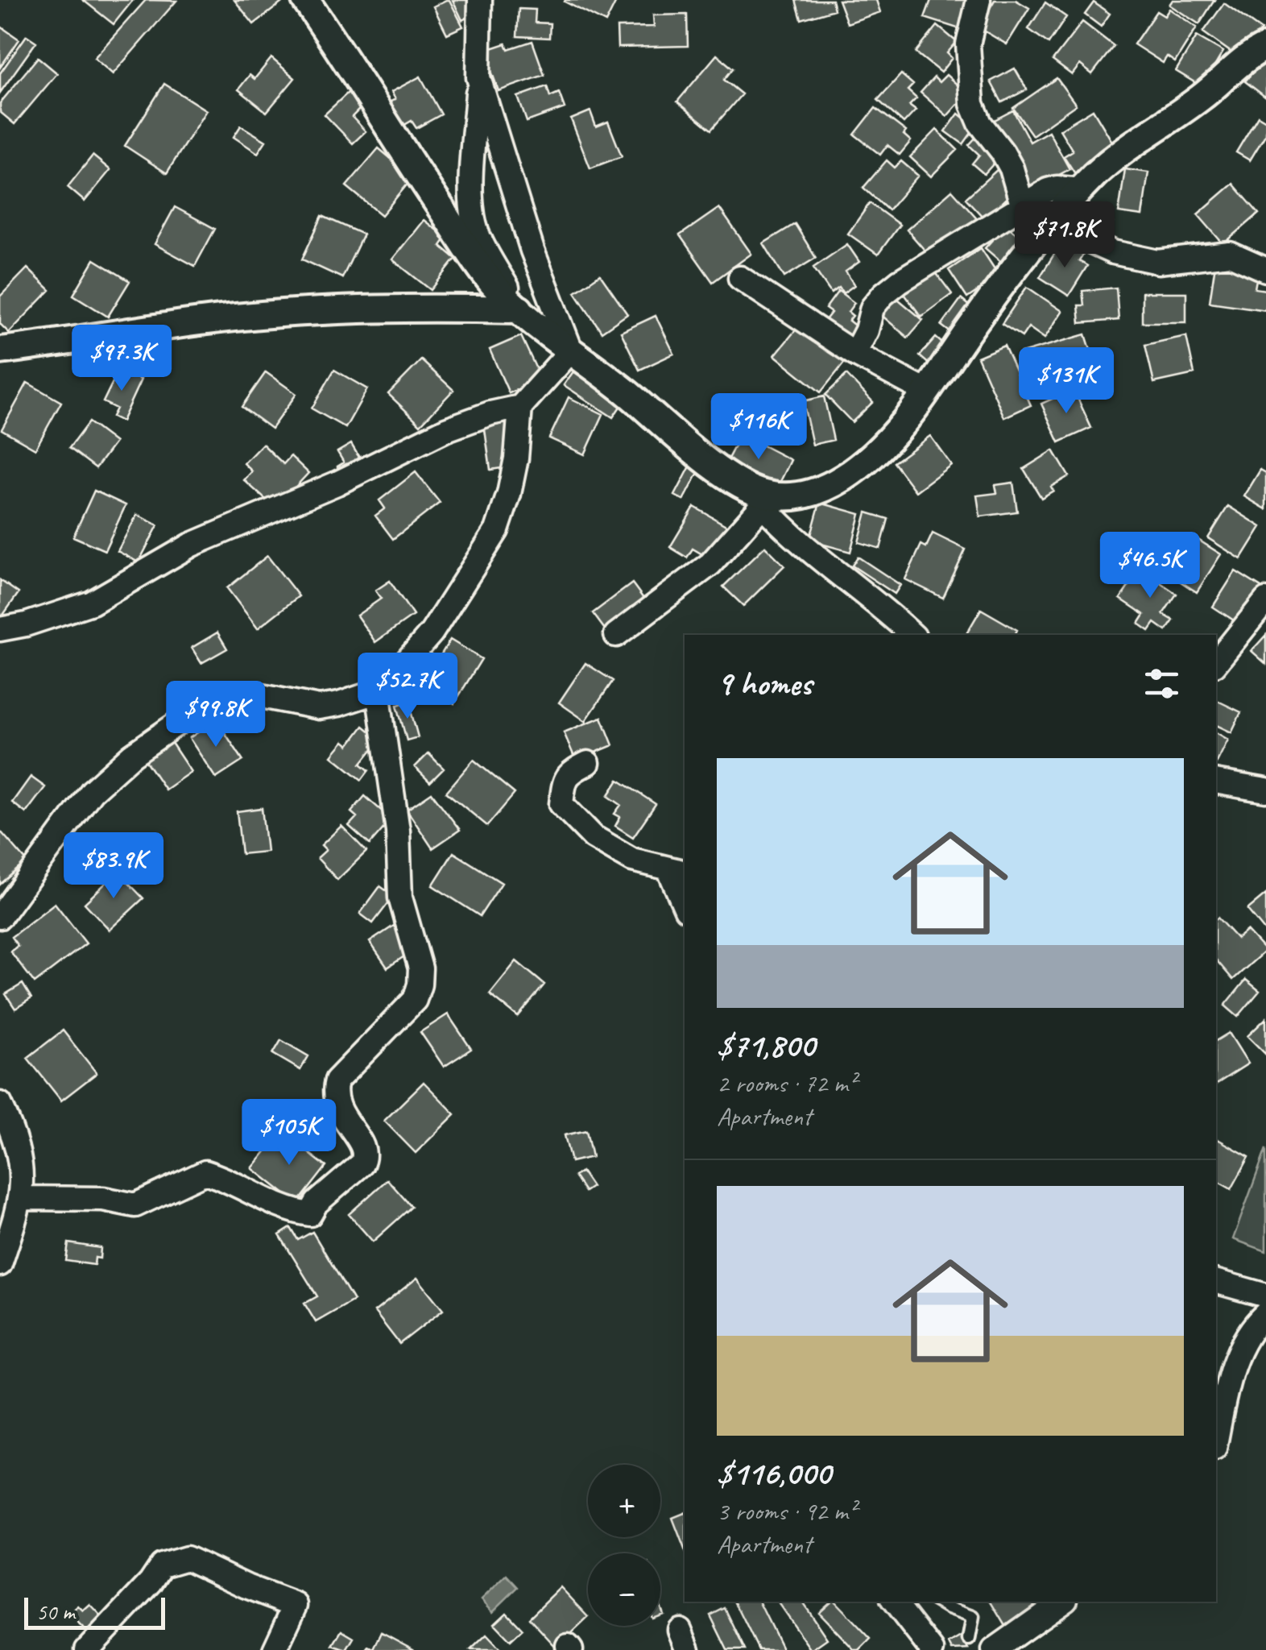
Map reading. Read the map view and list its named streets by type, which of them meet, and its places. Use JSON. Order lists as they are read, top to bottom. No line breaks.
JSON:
{"scale_bar":"50 m","page":{"price":["$71.8K","$97.3K","$131K","$116K","$46.5K","$52.7K","$99.8K","$83.9K","$105K"],"heading":"9 homes","list":[{"name":"$71,800","note":"2 rooms · 72 m² · Apartment"},{"name":"$116,000","note":"3 rooms · 92 m² · Apartment"}],"map_buttons":["+","−"],"scale":"50 m"}}
